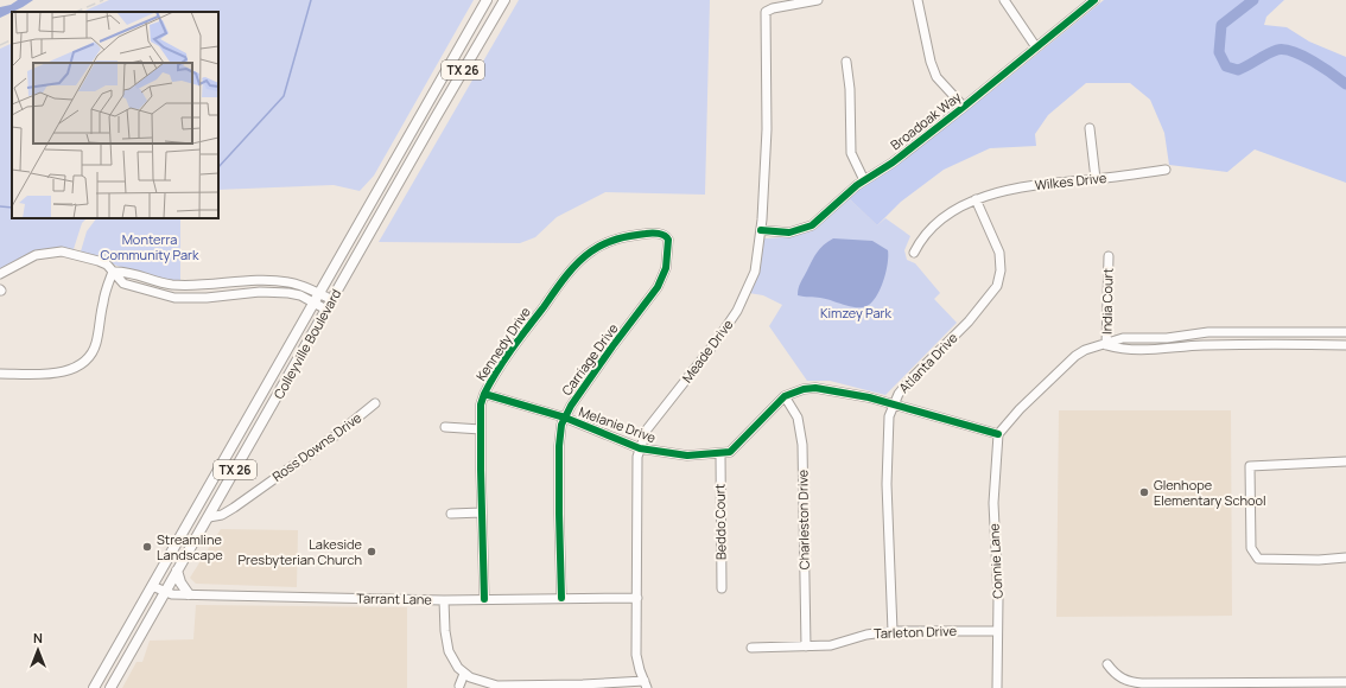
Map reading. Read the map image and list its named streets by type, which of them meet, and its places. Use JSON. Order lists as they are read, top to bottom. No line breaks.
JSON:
{"streets":{"main road":["TX 26","Colleyville Boulevard"],"street":["Broadoak Way","Wilkes Drive","India Court","Kennedy Drive","Meade Drive","Carriage Drive","Atlanta Drive","Melanie Drive","Ross Downs Drive","Charleston Drive","Beddo Court","Connie Lane","Tarrant Lane","Tarleton Drive"]},"crossings":[["Broadoak Way","Meade Drive"],["Wilkes Drive","Atlanta Drive"],["Colleyville Boulevard","Ross Downs Drive"],["Colleyville Boulevard","Tarrant Lane"],["Kennedy Drive","Carriage Drive"],["Kennedy Drive","Melanie Drive"],["Kennedy Drive","Tarrant Lane"],["Meade Drive","Melanie Drive"],["Meade Drive","Tarrant Lane"],["Carriage Drive","Melanie Drive"],["Carriage Drive","Tarrant Lane"],["Atlanta Drive","Melanie Drive"],["Atlanta Drive","Tarleton Drive"],["Melanie Drive","Charleston Drive"],["Melanie Drive","Beddo Court"],["Melanie Drive","Connie Lane"],["Charleston Drive","Tarleton Drive"],["Connie Lane","Tarleton Drive"]],"parks":["Monterra Community Park","Kimzey Park"],"places":["Glenhope Elementary School","Streamline Landscape","Lakeside Presbyterian Church"],"north":"top"}
